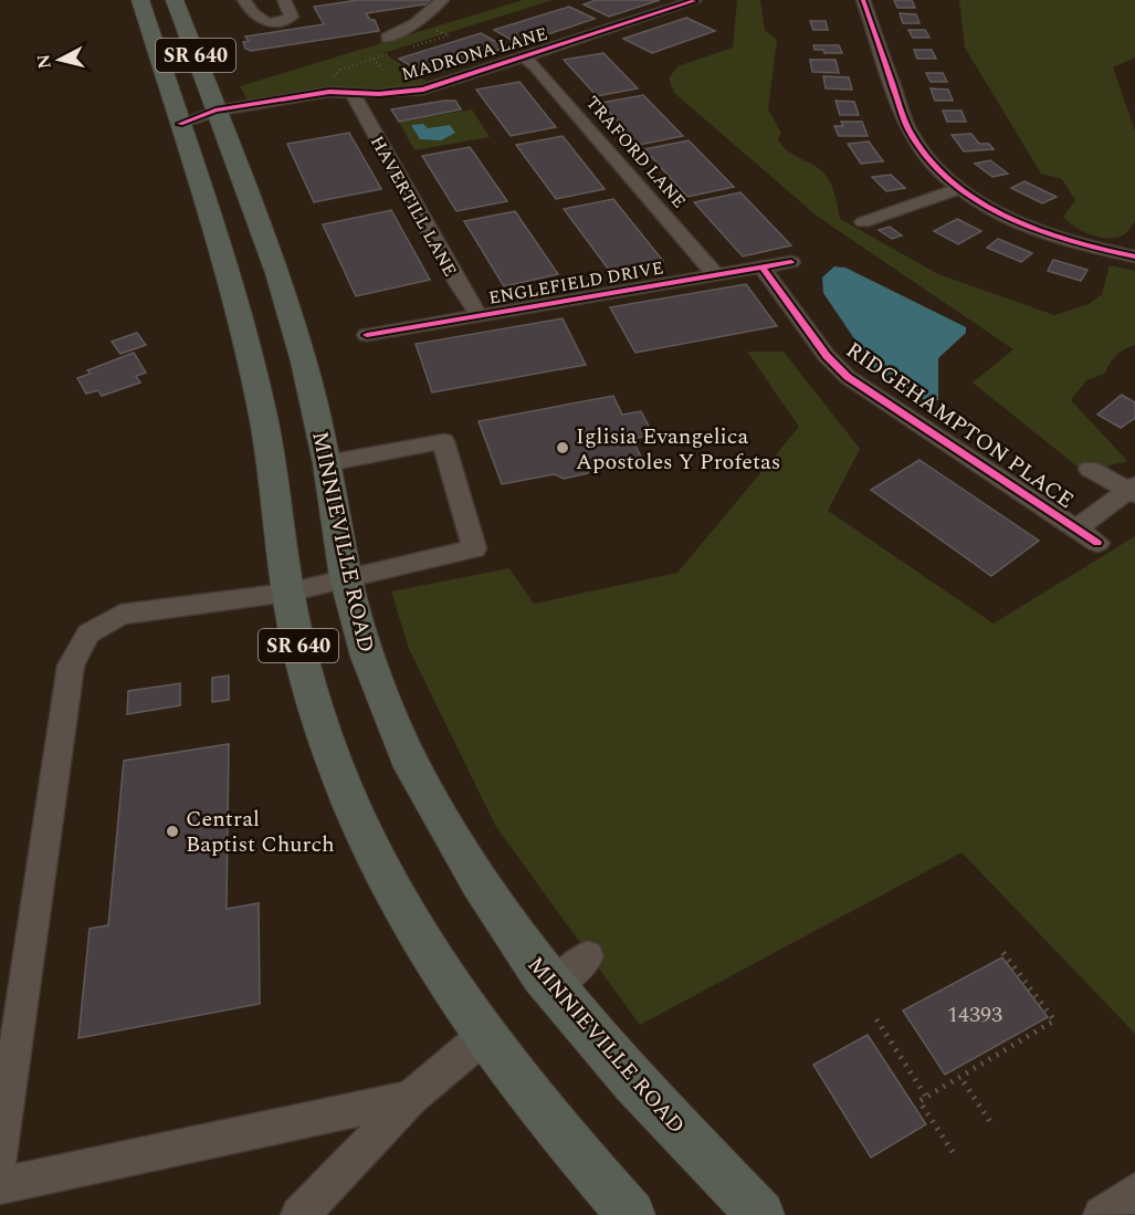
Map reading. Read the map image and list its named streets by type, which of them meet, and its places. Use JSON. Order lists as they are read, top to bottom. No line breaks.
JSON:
{"streets":{"main road":["SR 640","MINNIEVILLE ROAD"],"street":["MADRONA LANE","TRAFORD LANE","HAVERTILL LANE","ENGLEFIELD DRIVE","RIDGEHAMPTON PLACE"]},"crossings":[["MADRONA LANE","SR 640"],["MADRONA LANE","TRAFORD LANE"],["MADRONA LANE","HAVERTILL LANE"],["MADRONA LANE","MINNIEVILLE ROAD"],["TRAFORD LANE","ENGLEFIELD DRIVE"],["HAVERTILL LANE","ENGLEFIELD DRIVE"],["ENGLEFIELD DRIVE","RIDGEHAMPTON PLACE"]],"places":["Iglisia Evangelica Apostoles Y Profetas","Central Baptist Church"],"house_numbers":["14393"],"north":"left"}
